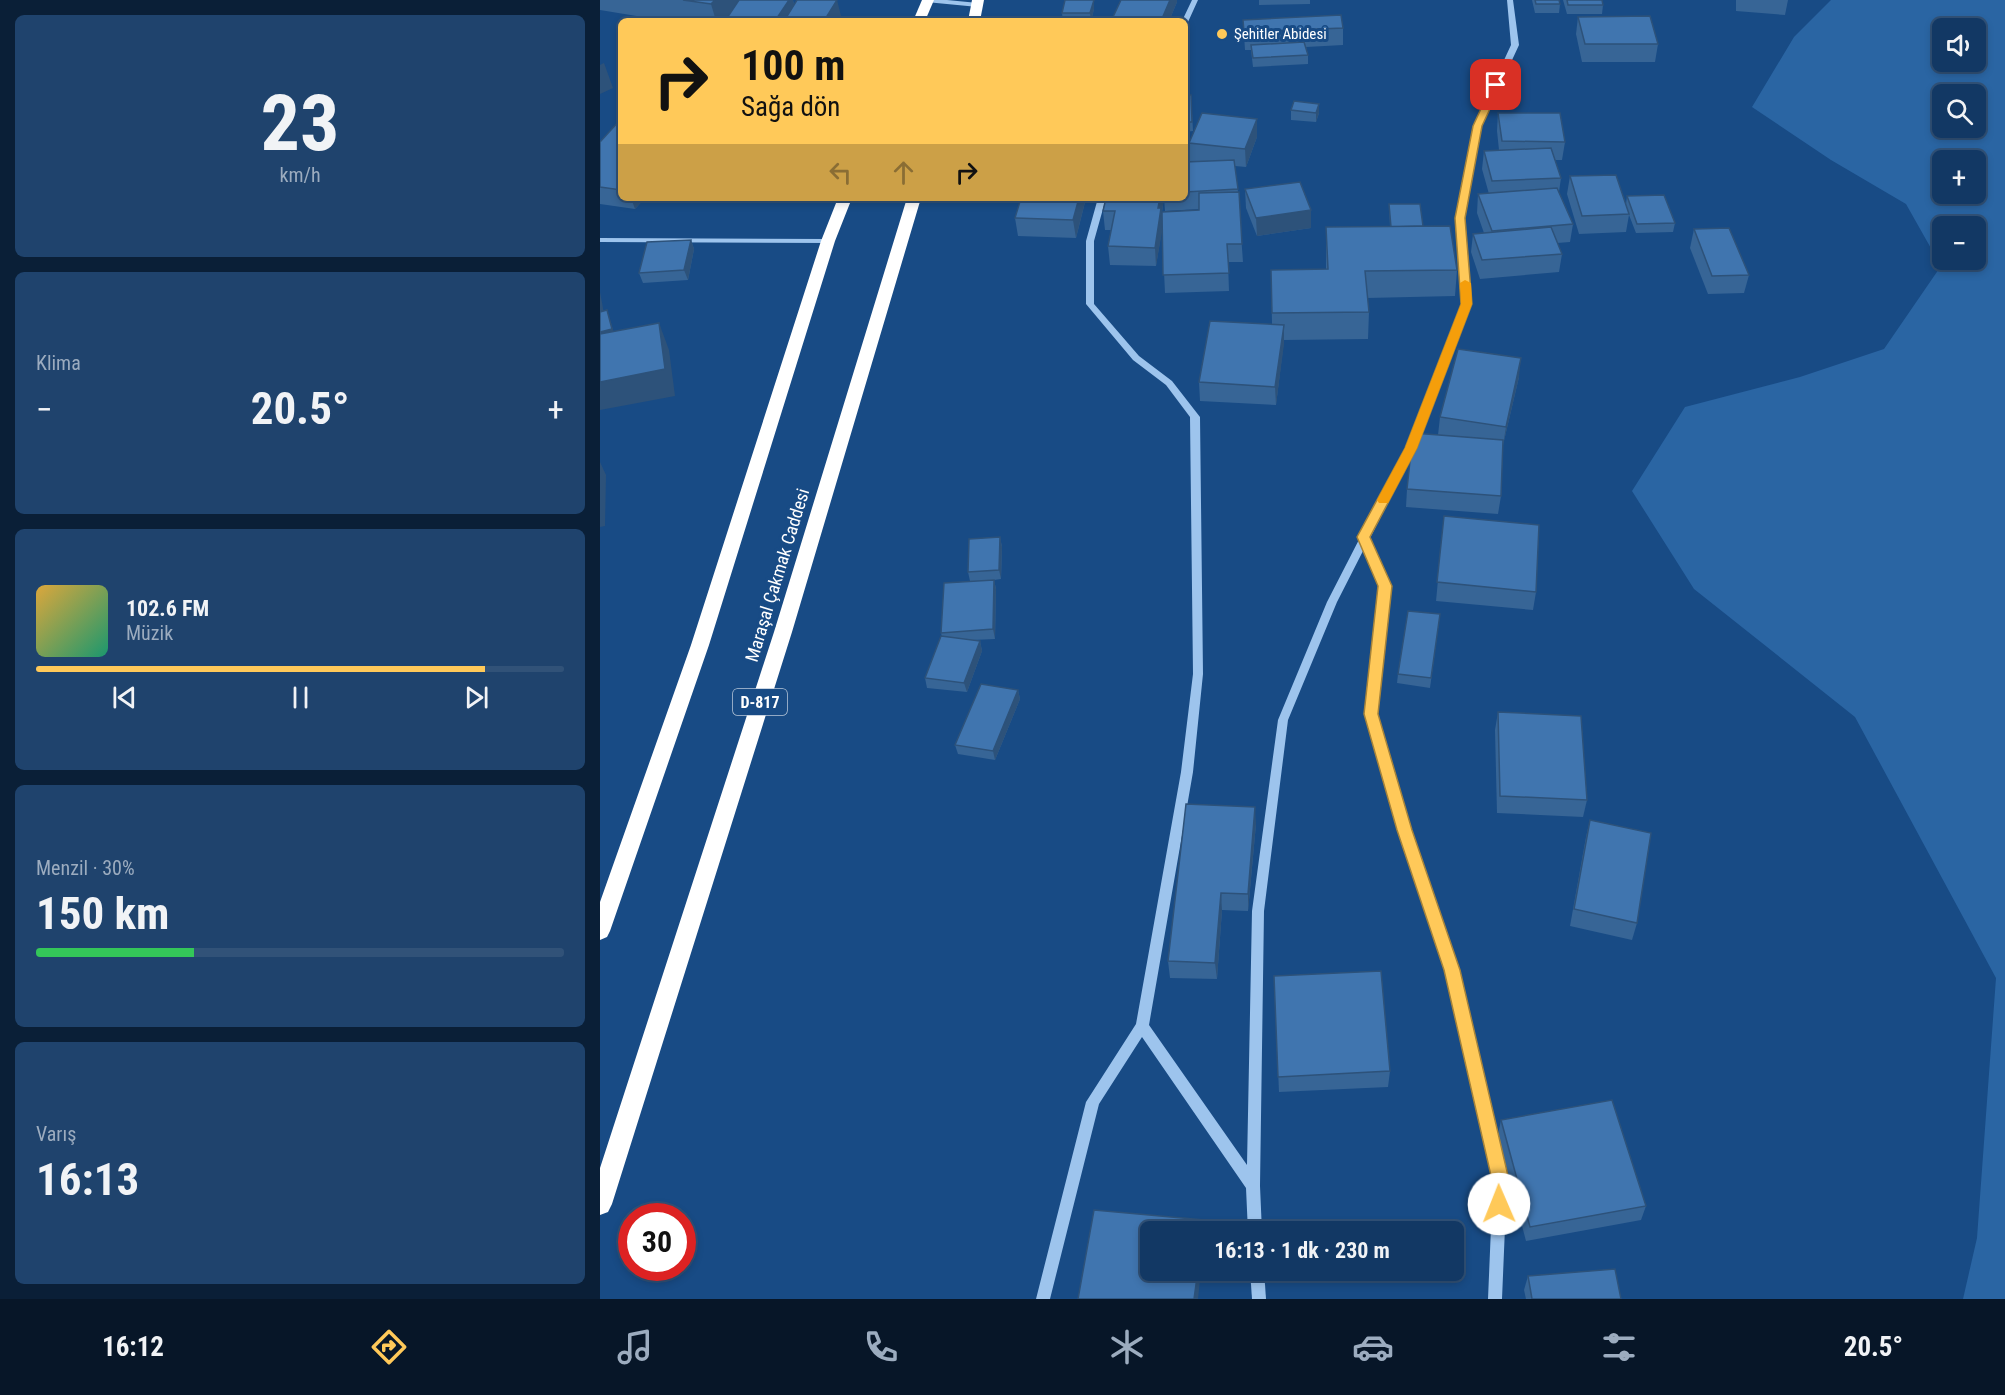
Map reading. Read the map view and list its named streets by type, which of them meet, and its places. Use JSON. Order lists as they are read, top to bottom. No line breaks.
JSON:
{"streets":{"highway":["Maraşal Çakmak Caddesi","D-817"]},"places":["Şehitler Abidesi"],"page":{"tile":[["23","km/h"],"Klima",["Menzil · 30%","150 km"],["Varış","16:13"]],"map_buttons":["+","−"],"turn":["100 m","Sağa dön"],"heat":["−","20.5°","+"],"song":["102.6 FM","Müzik"],"limit":"30","trip":"16:13 · 1 dk · 230 m","tabs":["16:12","20.5°"]}}
